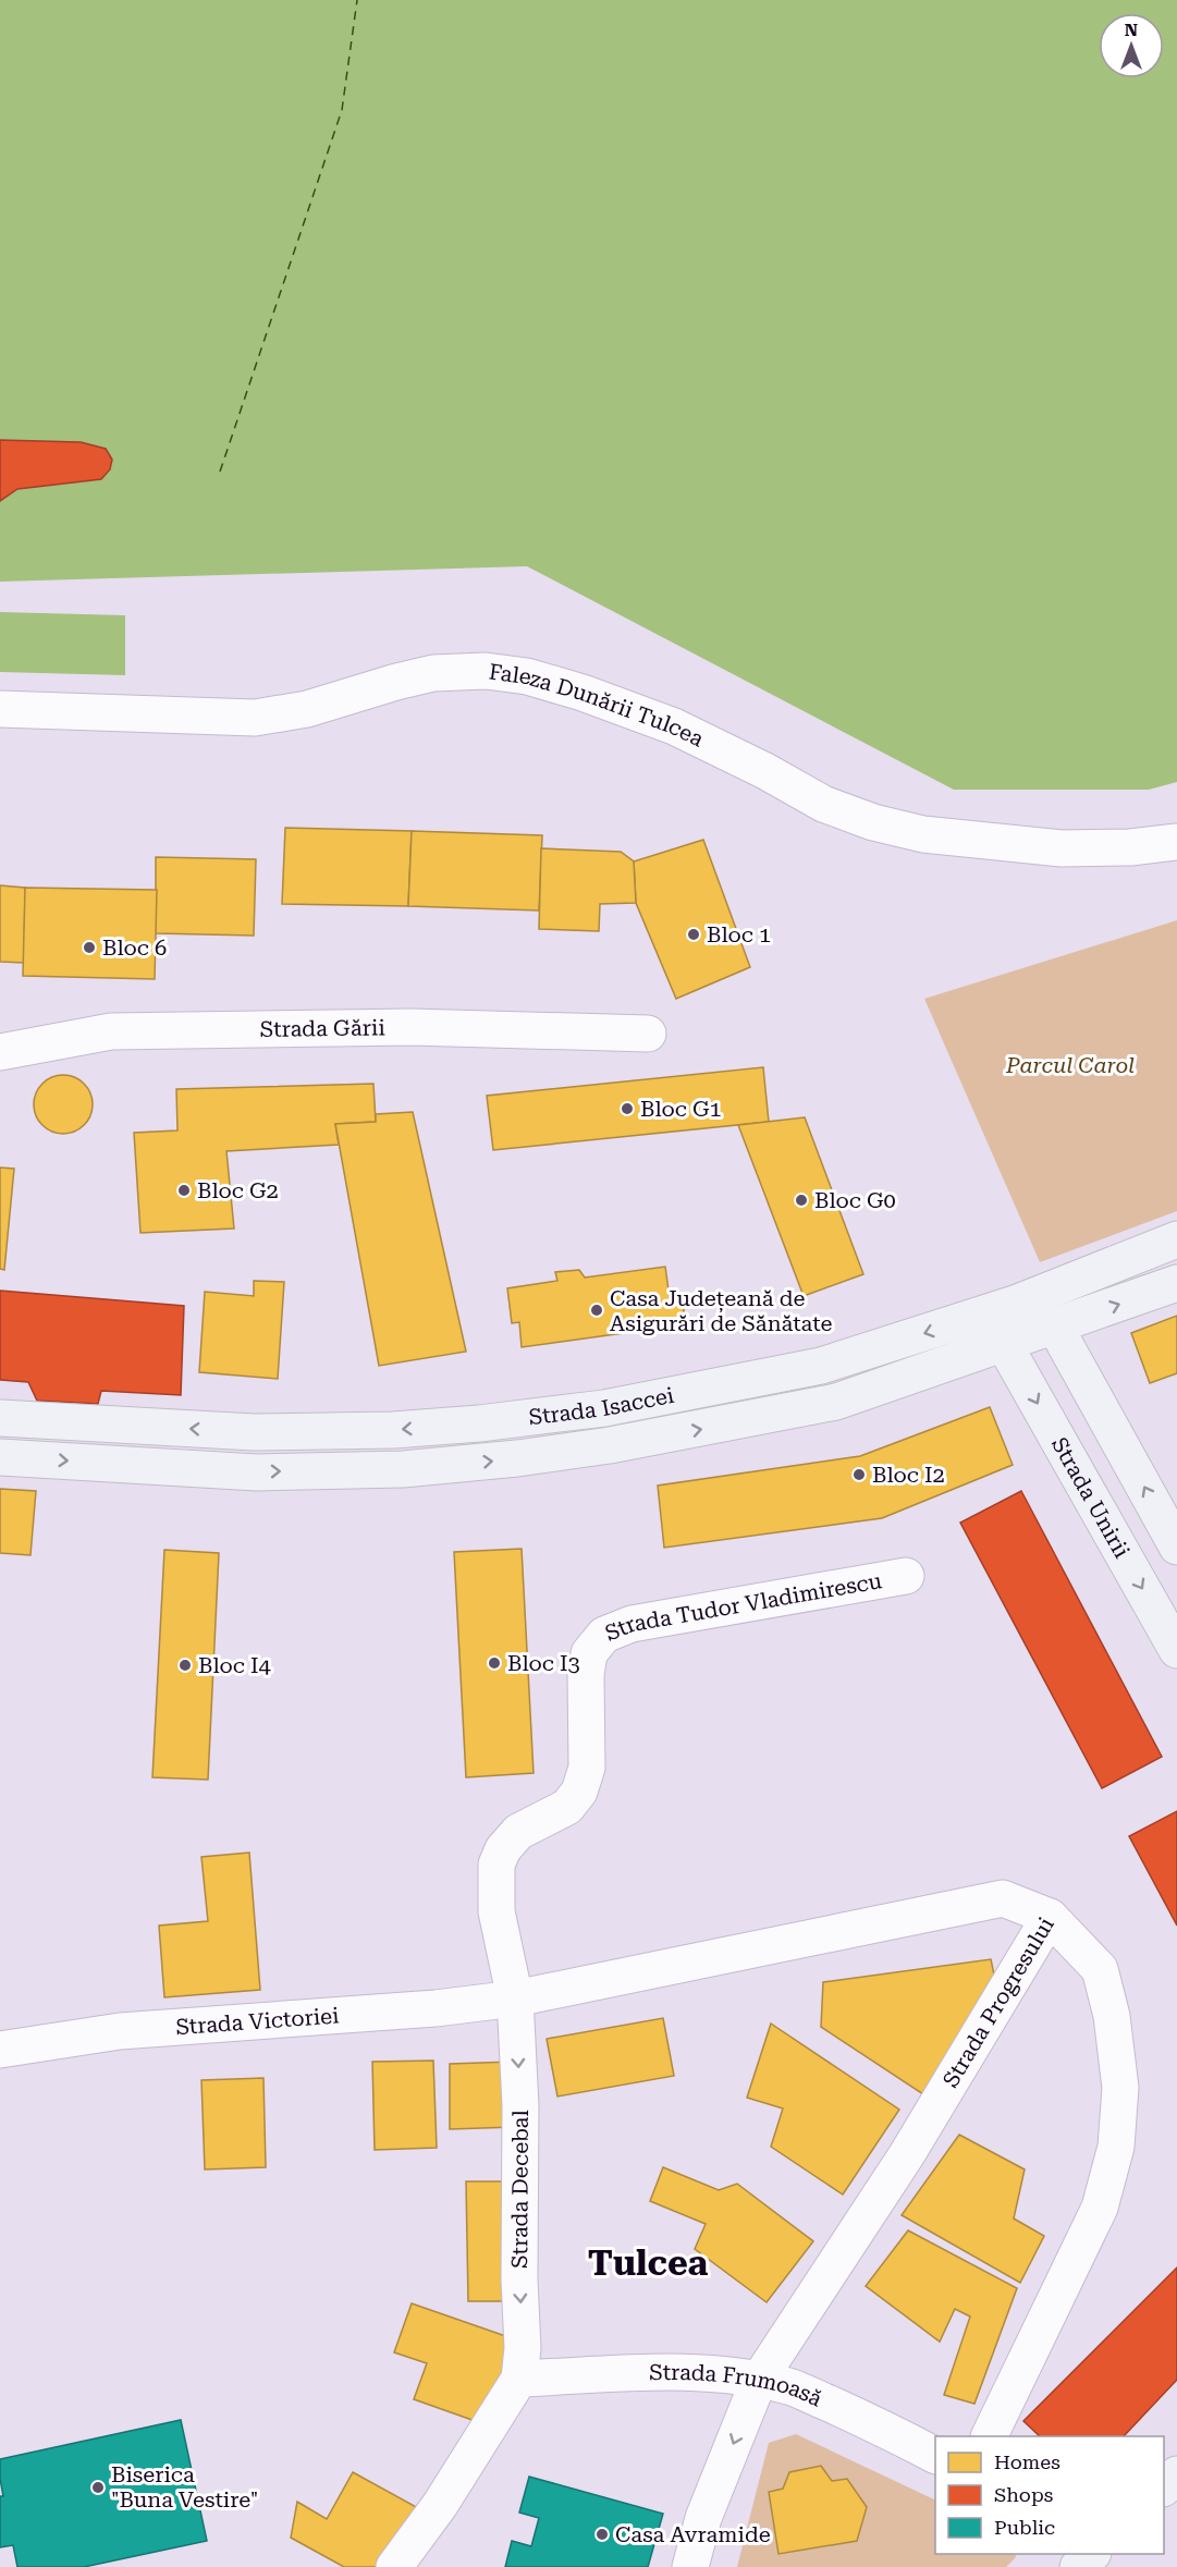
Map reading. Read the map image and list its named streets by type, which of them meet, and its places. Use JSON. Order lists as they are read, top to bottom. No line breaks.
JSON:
{"streets":{"main road":["Strada Isaccei","Strada Unirii"],"street":["Faleza Dunării Tulcea","Strada Gării","Strada Tudor Vladimirescu","Strada Progresului","Strada Victoriei","Strada Decebal","Strada Frumoasă"]},"crossings":[["Strada Isaccei","Strada Unirii"],["Strada Tudor Vladimirescu","Strada Progresului"],["Strada Tudor Vladimirescu","Strada Victoriei"],["Strada Tudor Vladimirescu","Strada Decebal"],["Strada Progresului","Strada Victoriei"],["Strada Progresului","Strada Decebal"],["Strada Progresului","Strada Frumoasă"],["Strada Victoriei","Strada Decebal"],["Strada Decebal","Strada Frumoasă"]],"one_way":["Strada Decebal"],"districts":["Tulcea"],"parks":["Parcul Carol"],"places":["Bloc 1","Bloc 6","Bloc G1","Bloc G2","Bloc G0","Casa Județeană de Asigurări de Sănătate","Bloc I2","Bloc I3","Bloc I4","Biserica \"Buna Vestire\"","Casa Avramide"],"legend":["Homes","Shops","Public"],"north":"top"}
